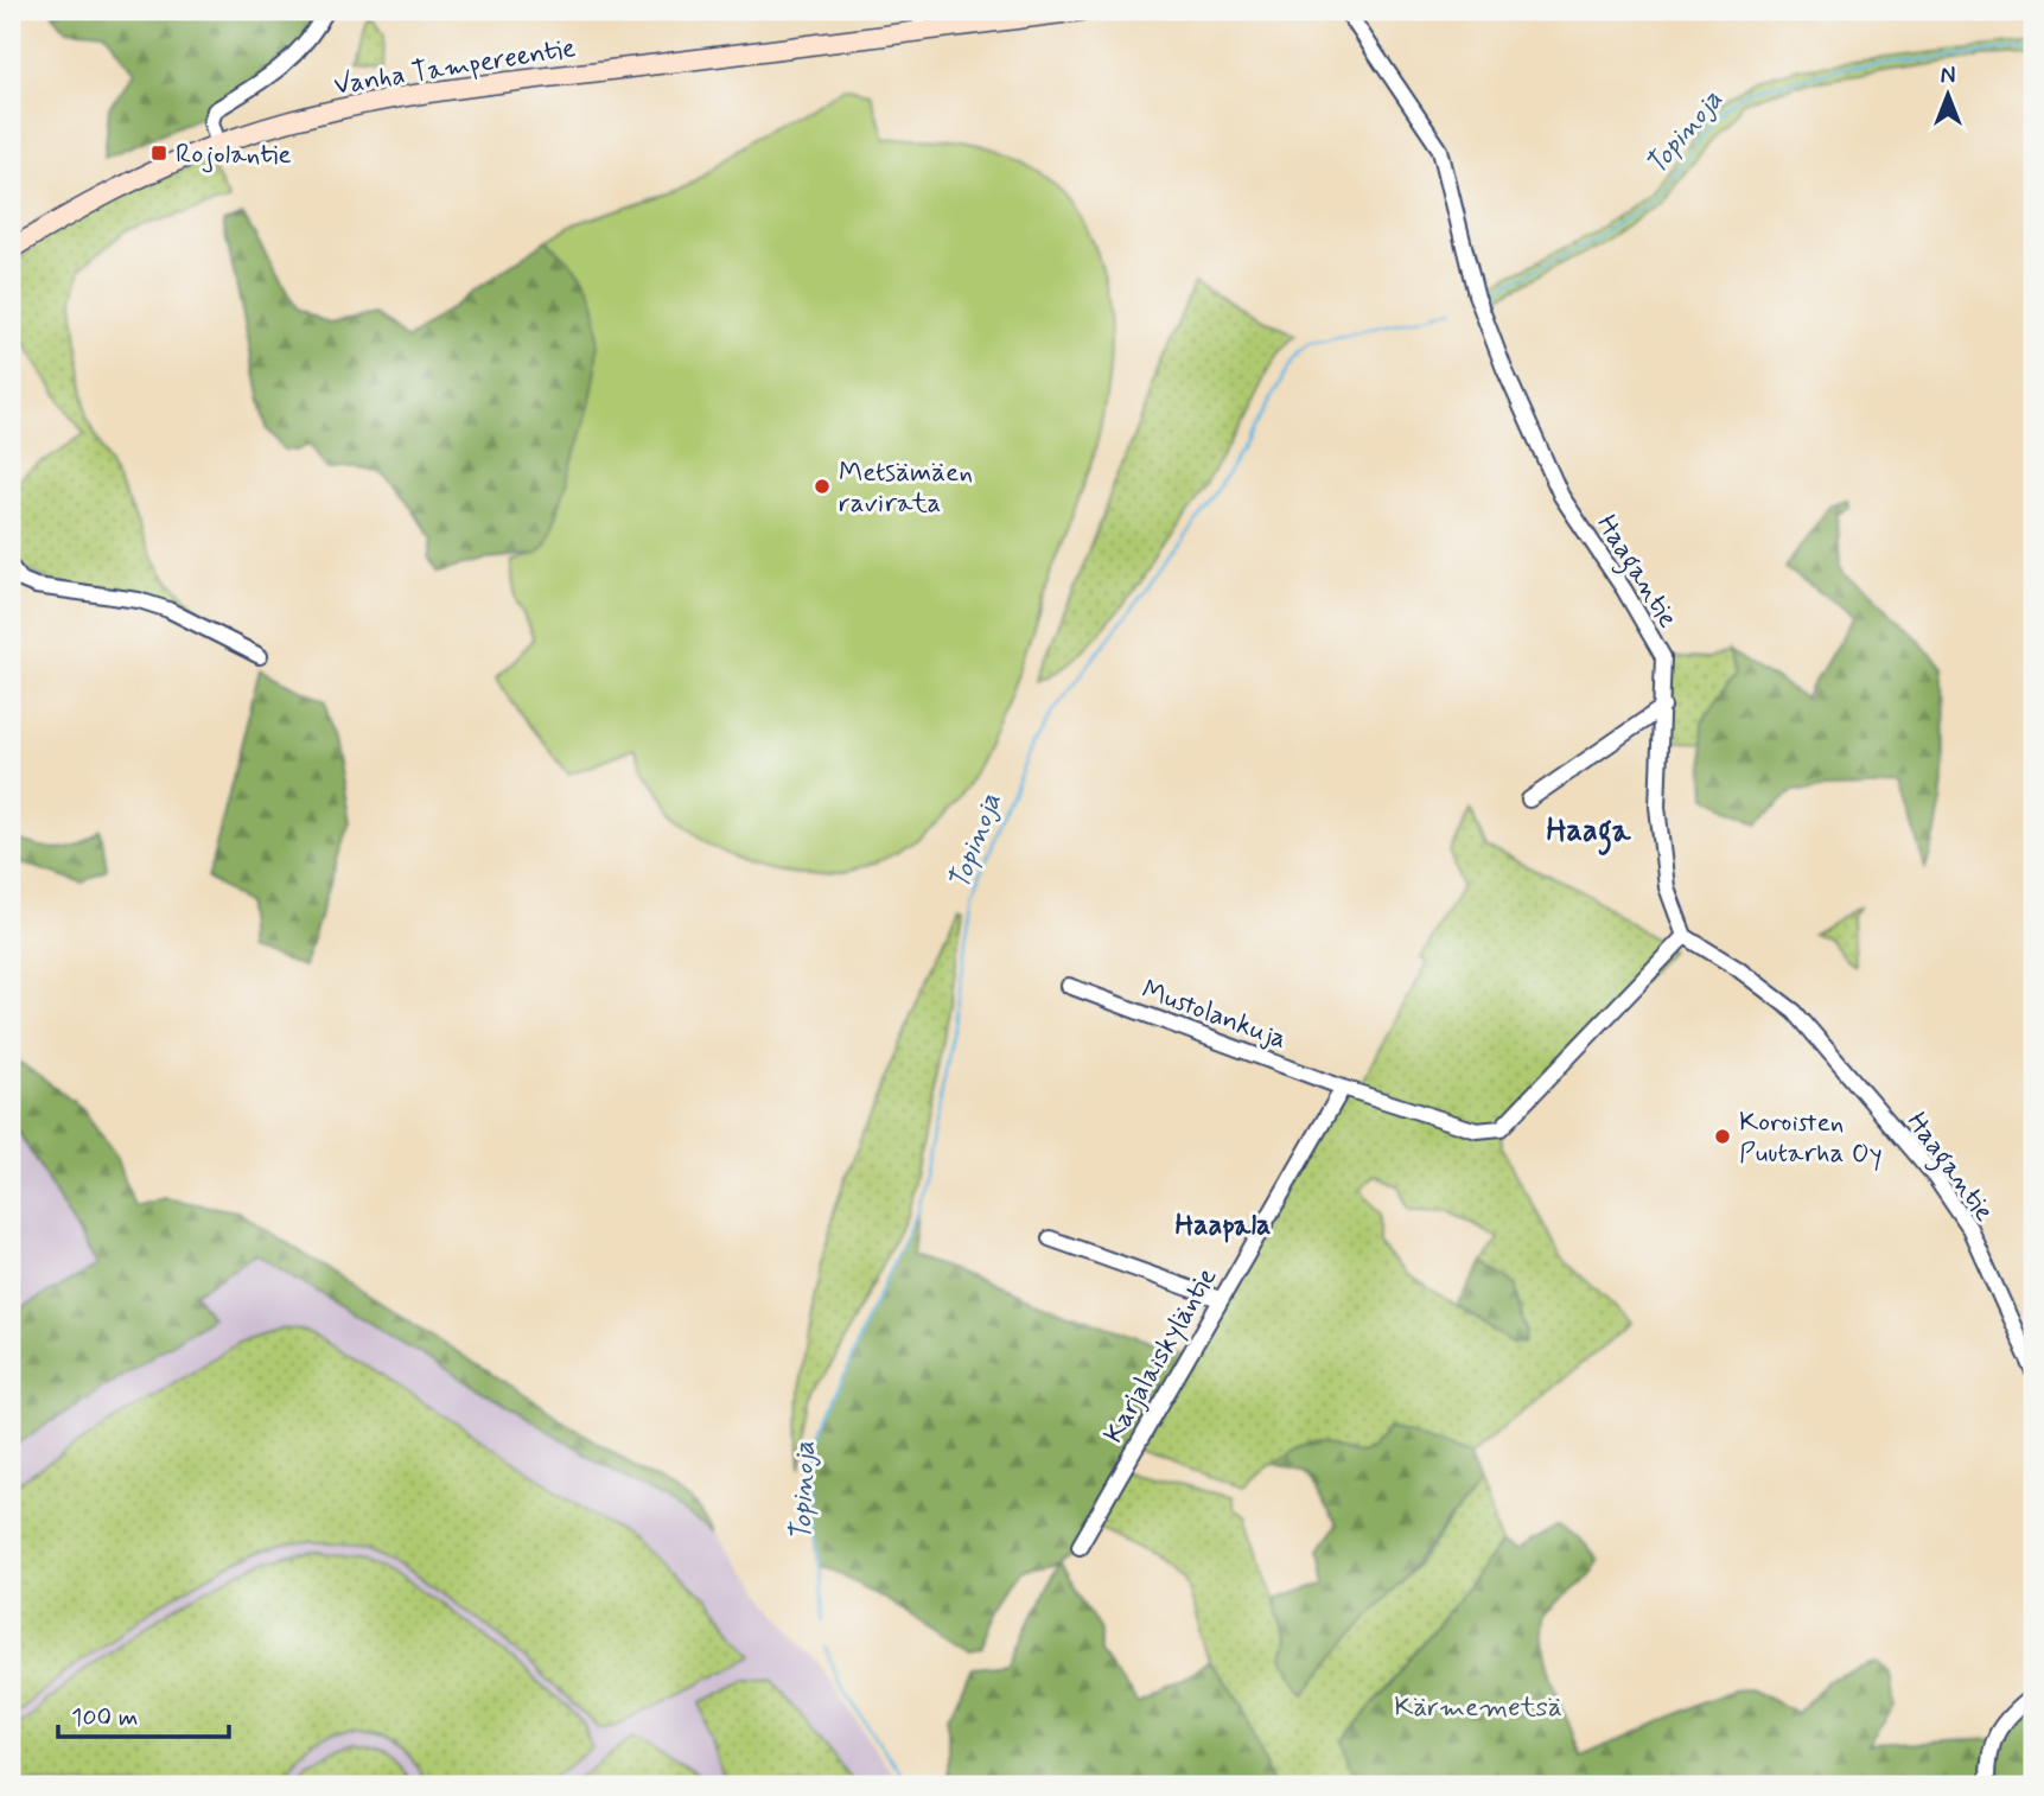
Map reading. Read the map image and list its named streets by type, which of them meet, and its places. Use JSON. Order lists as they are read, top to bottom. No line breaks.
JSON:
{"streets":{"main road":["Vanha Tampereentie"],"street":["Haagantie","Mustolankuja","Karjalaiskyläntie"]},"crossings":[["Mustolankuja","Karjalaiskyläntie"]],"districts":["Haaga","Haapala"],"water":["Topinoja"],"parks":["Kärmemetsä"],"places":{"transit":["Rojolantie"],"other":["Metsämäen ravirata","Koroisten Puutarha Oy"]},"scale_bar":"100 m","north":"top"}
